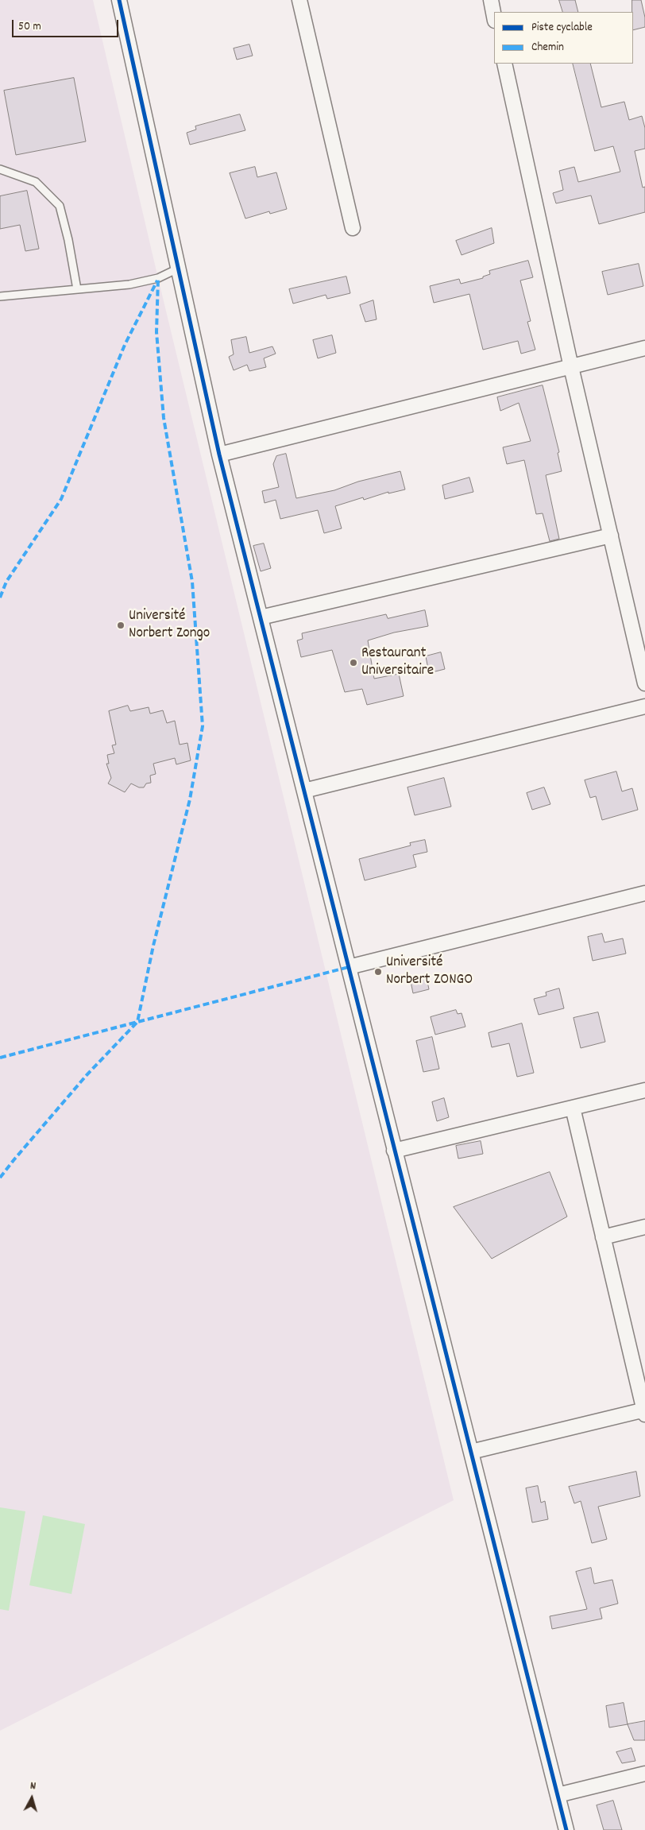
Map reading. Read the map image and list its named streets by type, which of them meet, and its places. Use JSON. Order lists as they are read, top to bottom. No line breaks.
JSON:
{"places":["Université Norbert Zongo","Restaurant Universitaire","Université Norbert ZONGO"],"legend":["Piste cyclable","Chemin"],"scale_bar":"50 m","north":"top"}
